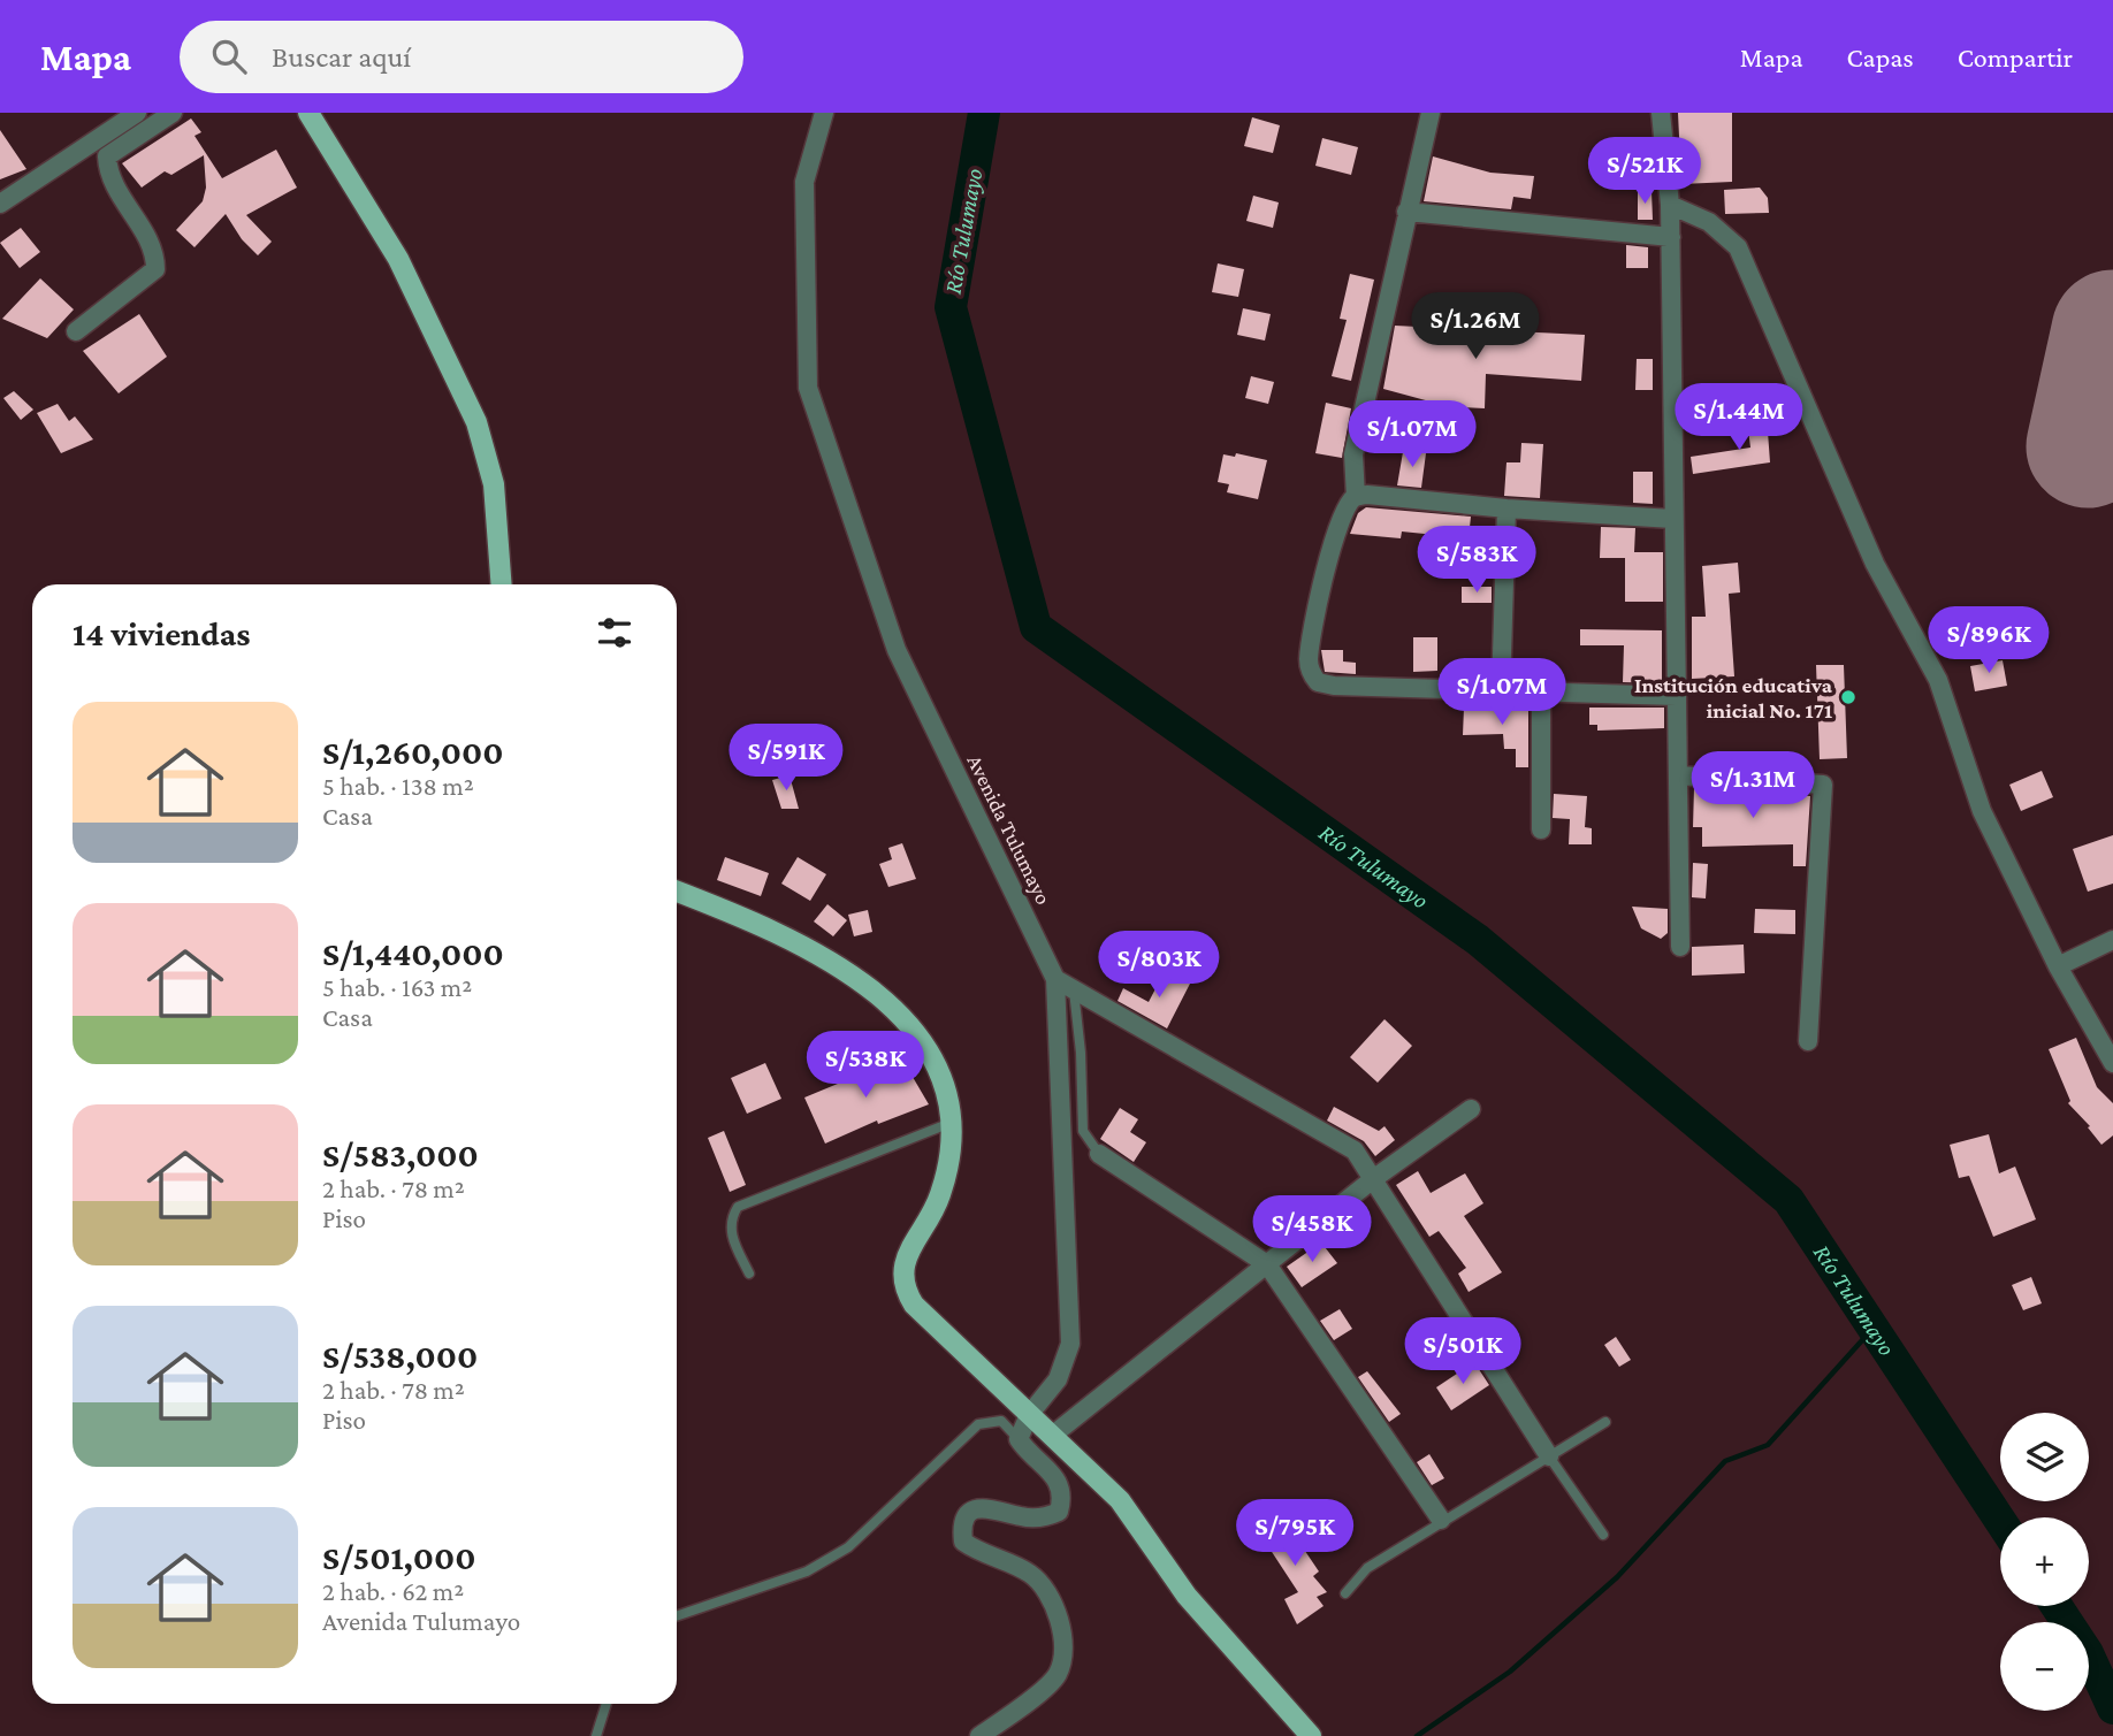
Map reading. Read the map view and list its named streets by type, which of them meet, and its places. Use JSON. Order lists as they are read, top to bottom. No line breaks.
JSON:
{"streets":{"street":["Avenida Tulumayo"]},"water":["Río Tulumayo"],"places":["Institución educativa inicial No. 171"],"page":{"header":"Mapa","search":"Buscar aquí","nav":["Mapa","Capas","Compartir"],"price":["S/521K","S/1.26M","S/1.44M","S/1.07M","S/583K","S/896K","S/1.07M","S/591K","S/1.31M","S/803K","S/538K","S/458K","S/501K","S/795K"],"heading":"14 viviendas","list":[{"name":"S/1,260,000","note":"5 hab. · 138 m² · Casa"},{"name":"S/1,440,000","note":"5 hab. · 163 m² · Casa"},{"name":"S/583,000","note":"2 hab. · 78 m² · Piso"},{"name":"S/538,000","note":"2 hab. · 78 m² · Piso"},{"name":"S/501,000","note":"2 hab. · 62 m² · Avenida Tulumayo"}],"map_buttons":["+","−"]}}
